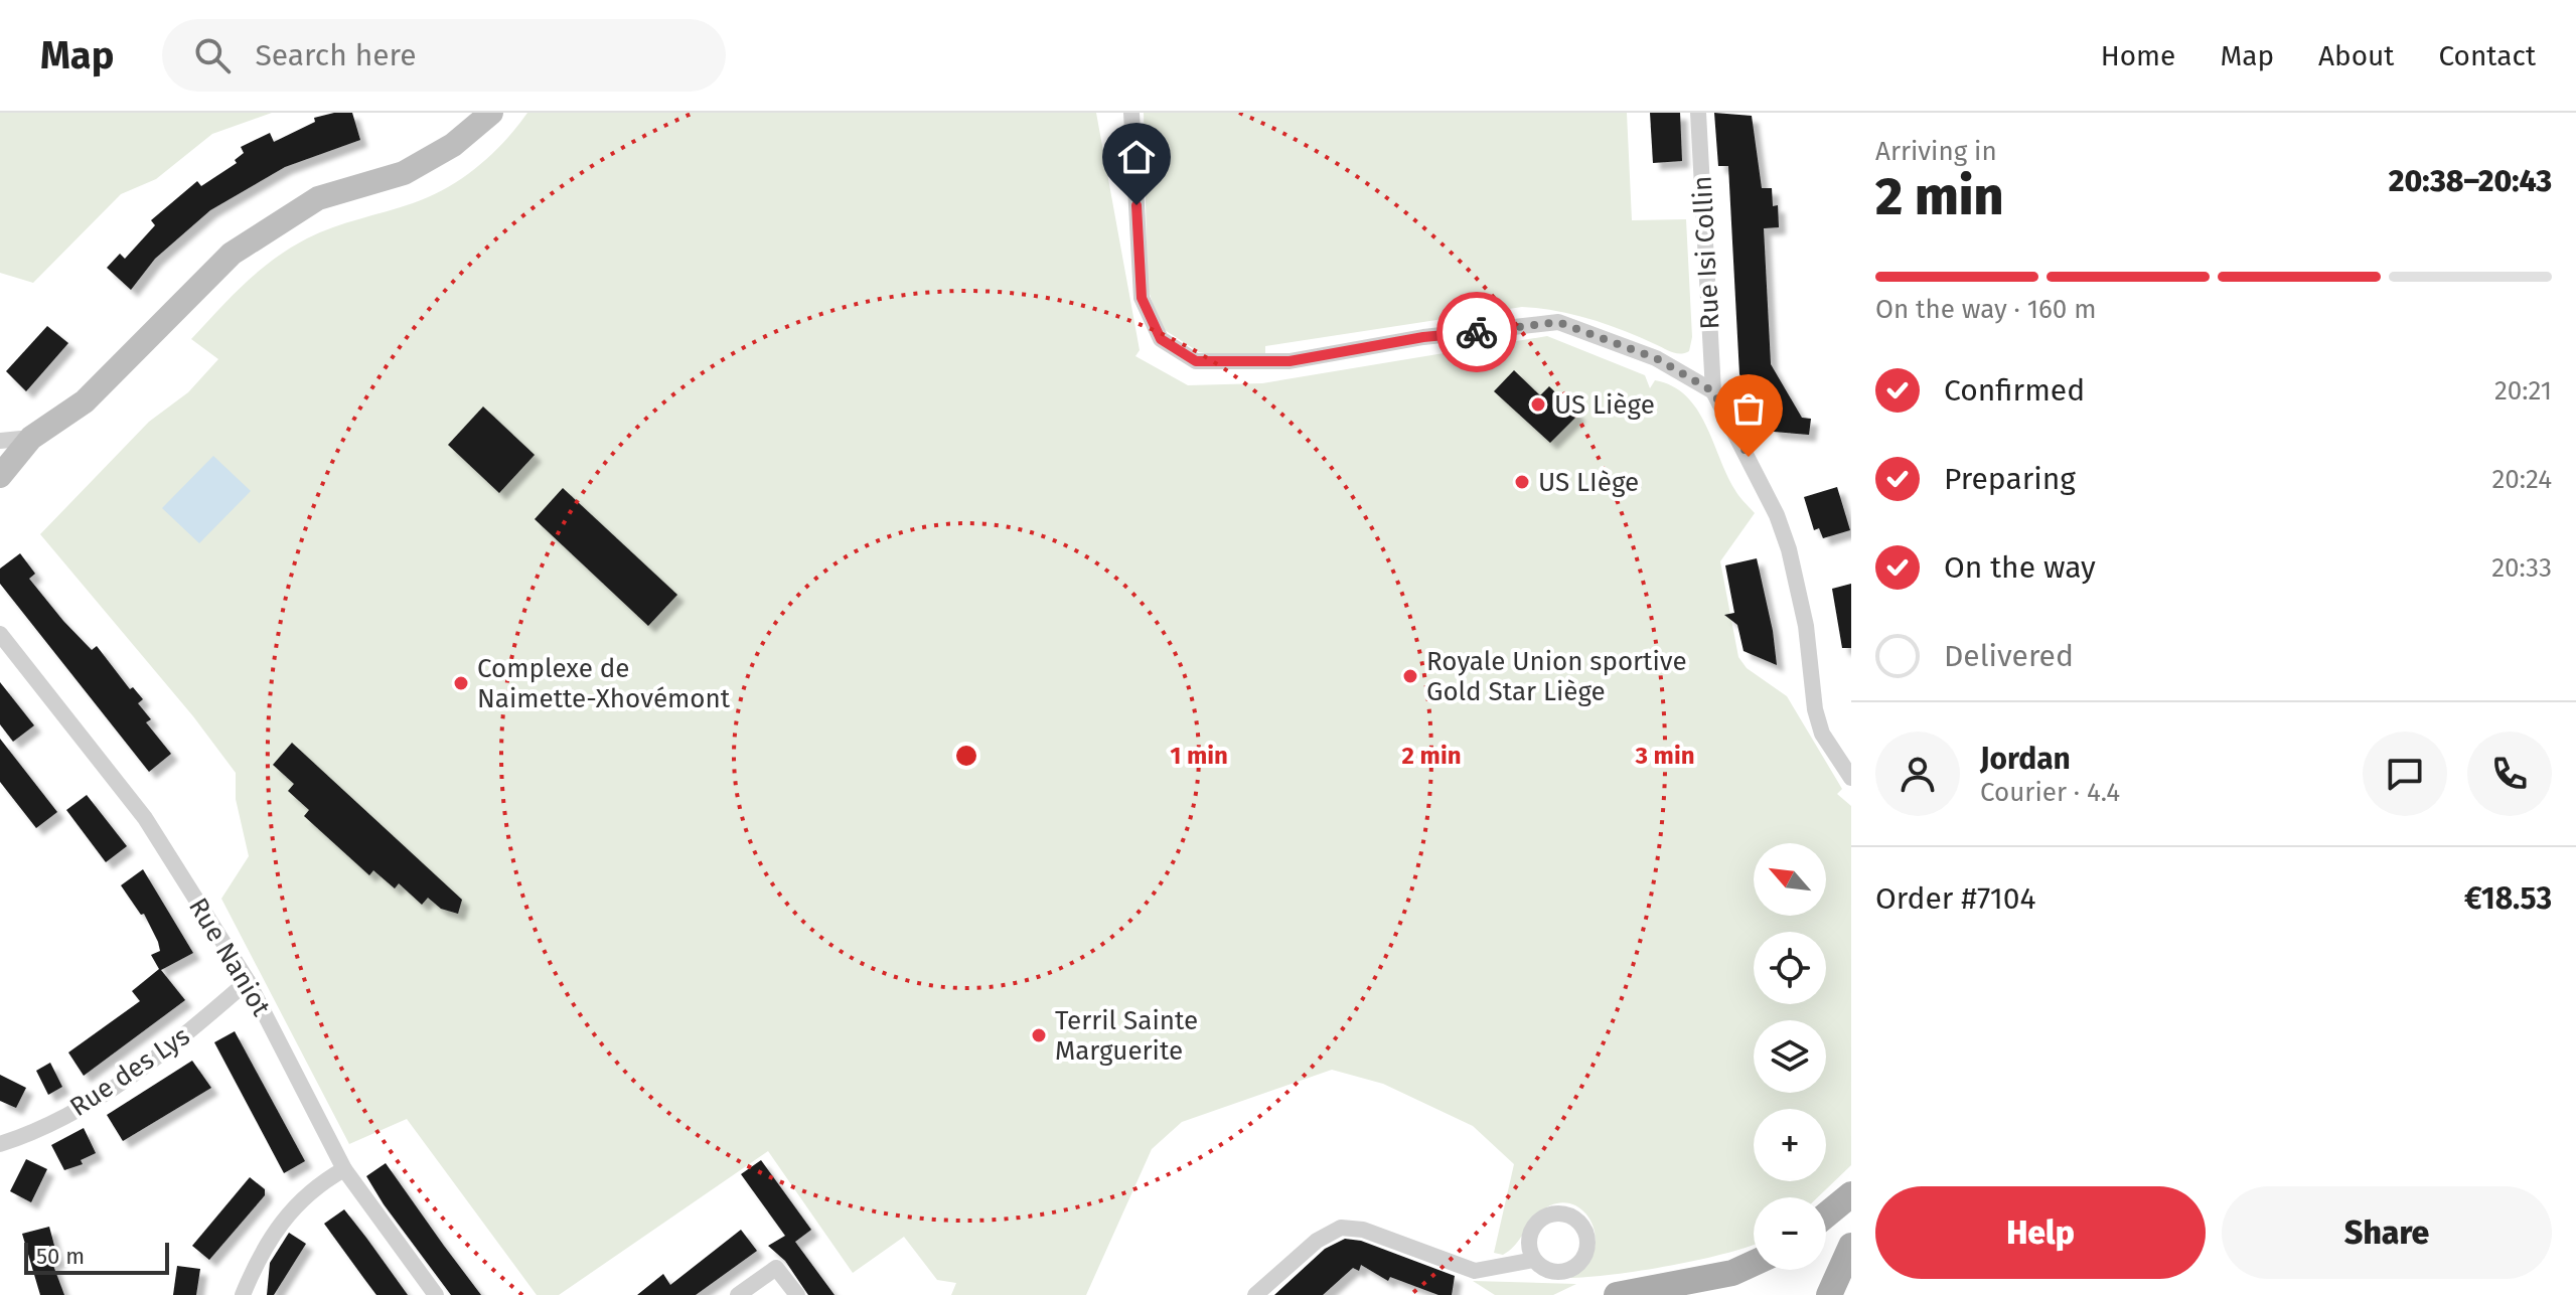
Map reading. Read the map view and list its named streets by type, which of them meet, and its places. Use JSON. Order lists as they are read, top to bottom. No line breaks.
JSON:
{"streets":{"street":["Rue Isi Collin","Rue Naniot","Rue des Lys"]},"crossings":[["Rue Naniot","Rue des Lys"]],"places":["US Liège","US LIège","Royale Union sportive Gold Star Liège","Complexe de Naimette-Xhovémont","Terril Sainte Marguerite"],"scale_bar":"50 m","north":"top left","page":{"header":"Map","search":"Search here","nav":["Home","Map","About","Contact"],"heading":["2 min","Arriving in","20:38–20:43"],"panel":["Jordan","Courier · 4.4","Order #7104","€18.53"],"bar":"On the way · 160 m","list":[["Confirmed","20:21"],["Preparing","20:24"],["On the way","20:33"],"Delivered"],"map_buttons":["+","−"],"buttons":["Help","Share"],"scale":"50 m"},"rings":["1 min","2 min","3 min"]}
